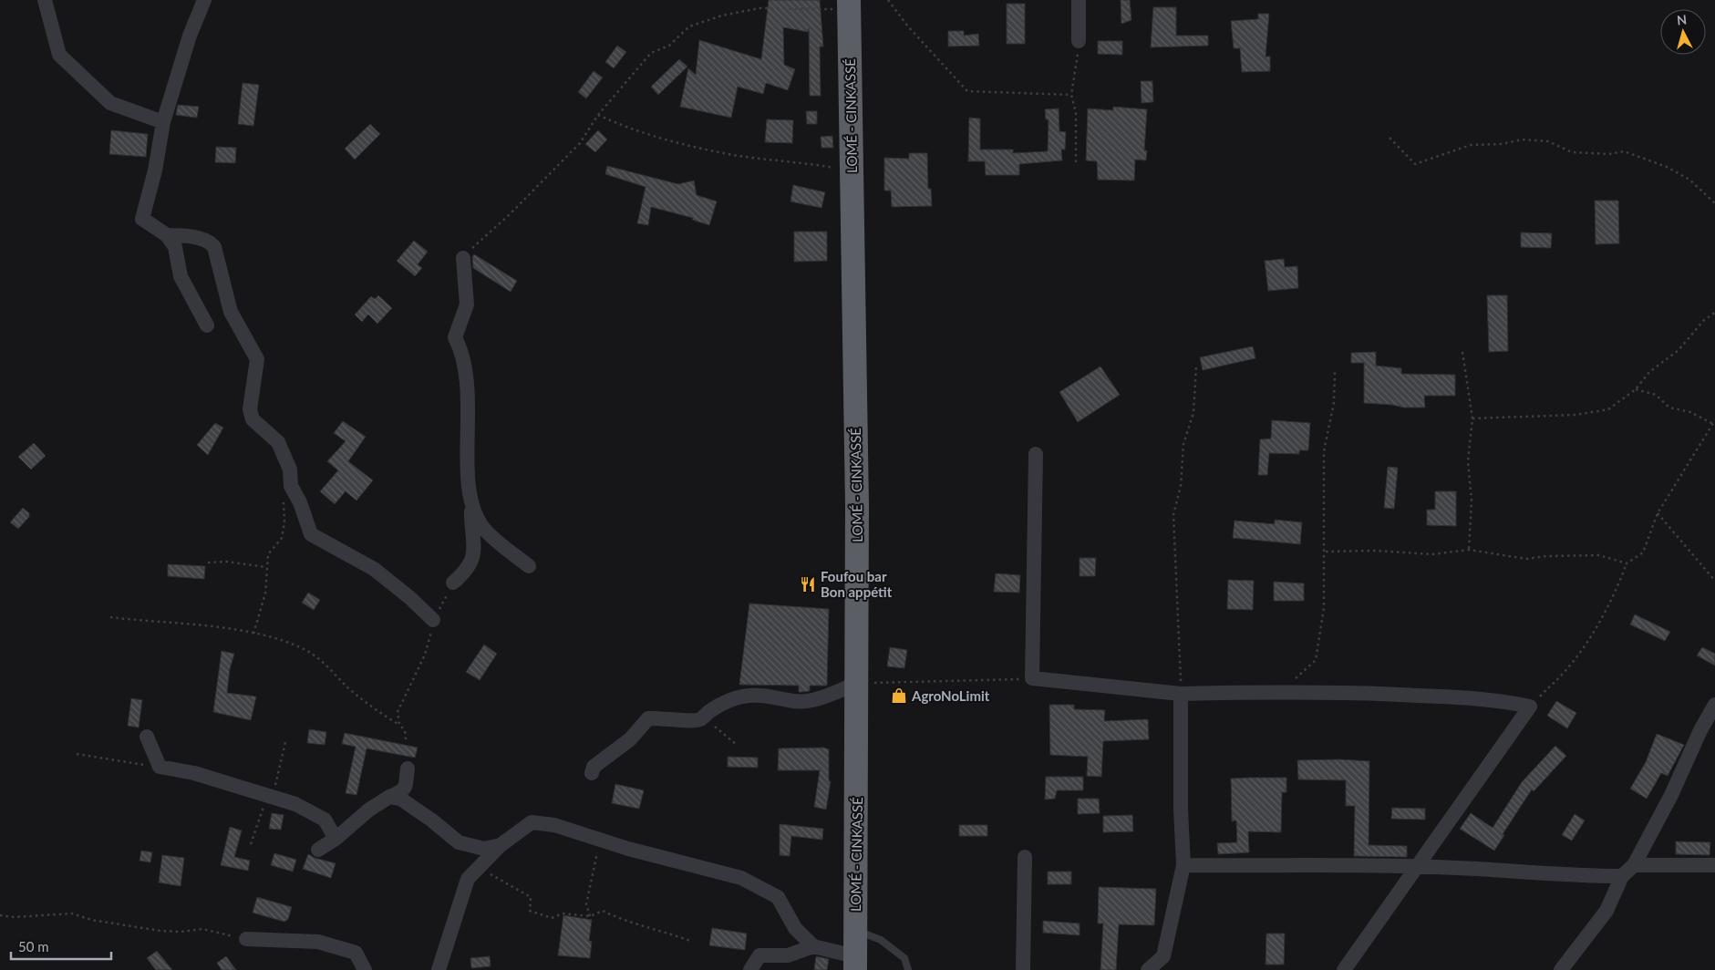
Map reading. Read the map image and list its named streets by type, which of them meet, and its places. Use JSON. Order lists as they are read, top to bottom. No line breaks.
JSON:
{"streets":{"highway":["LOMÉ - CINKASSÉ"]},"places":{"restaurant":["Foufou bar Bon appétit"],"shop":["AgroNoLimit"]},"scale_bar":"50 m","north":"top"}
